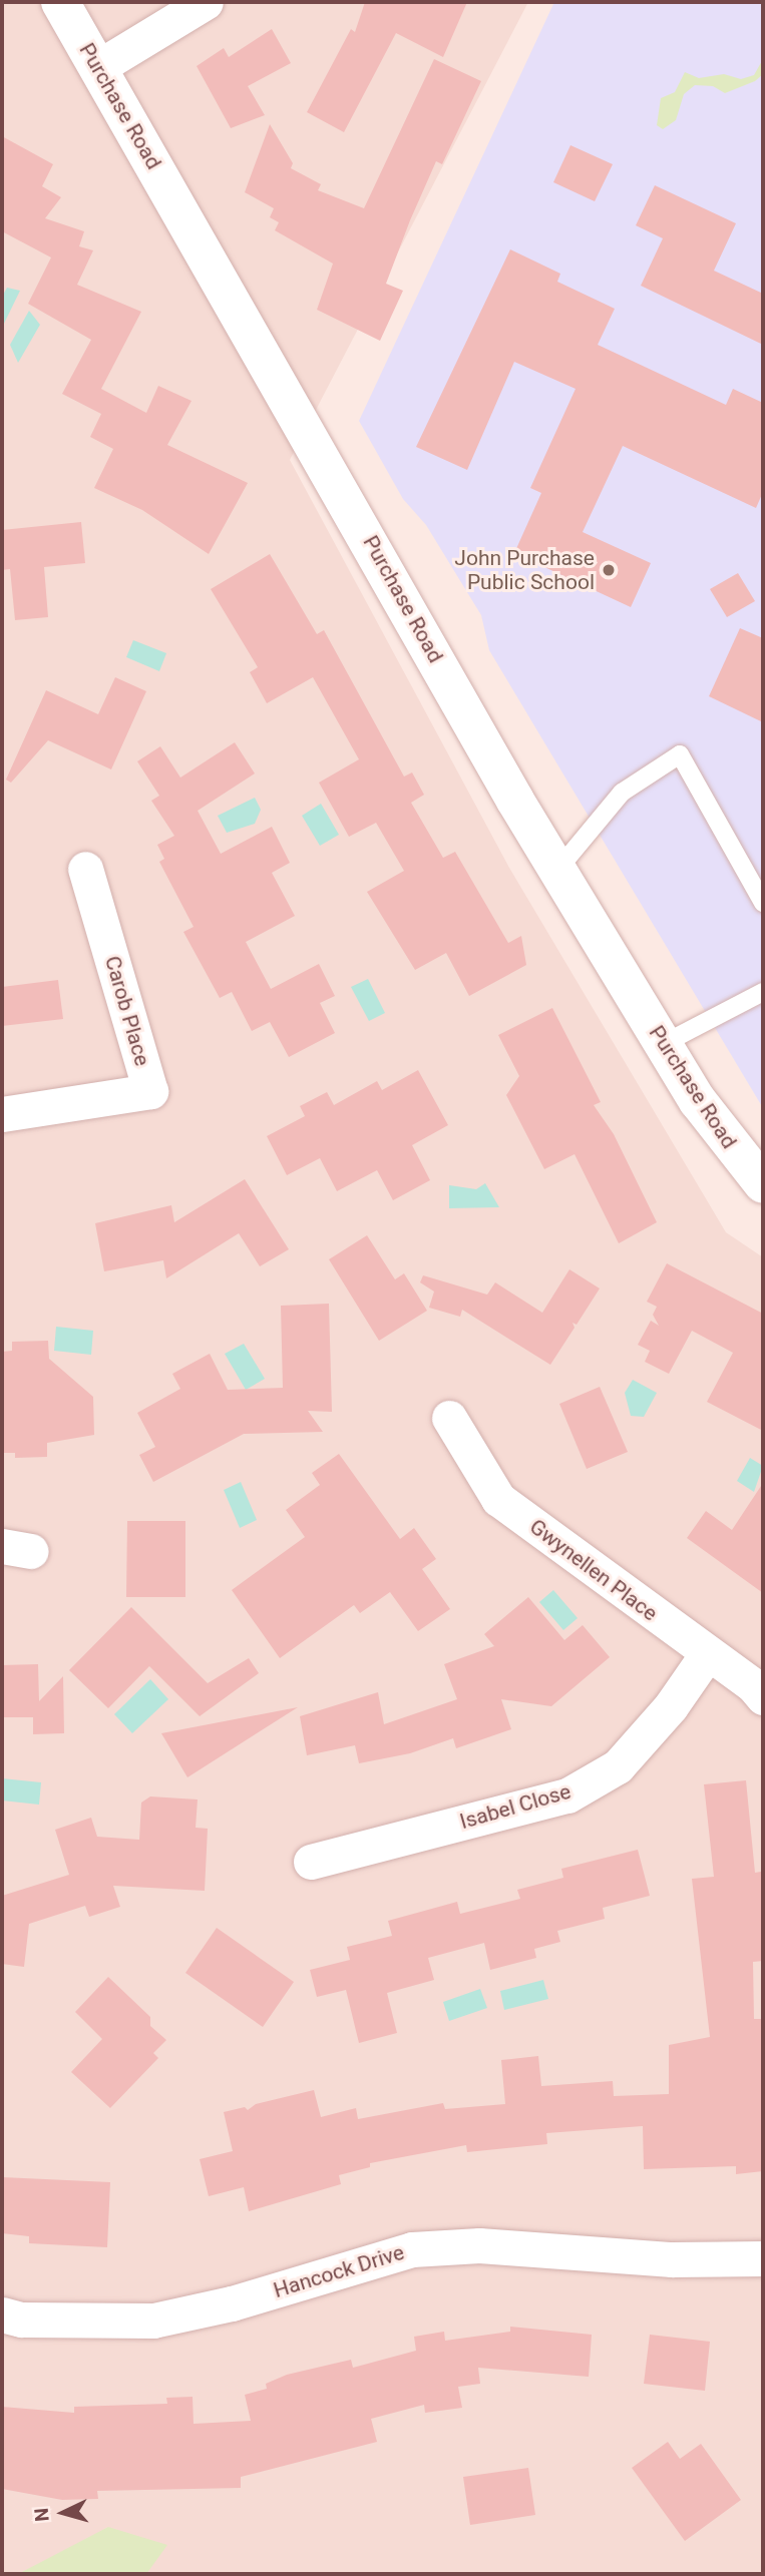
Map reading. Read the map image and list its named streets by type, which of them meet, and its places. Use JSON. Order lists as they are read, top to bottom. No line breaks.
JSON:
{"streets":{"main road":["Purchase Road"],"street":["Carob Place","Gwynellen Place","Isabel Close","Hancock Drive"]},"crossings":[["Gwynellen Place","Isabel Close"]],"places":["John Purchase Public School"],"north":"left"}
